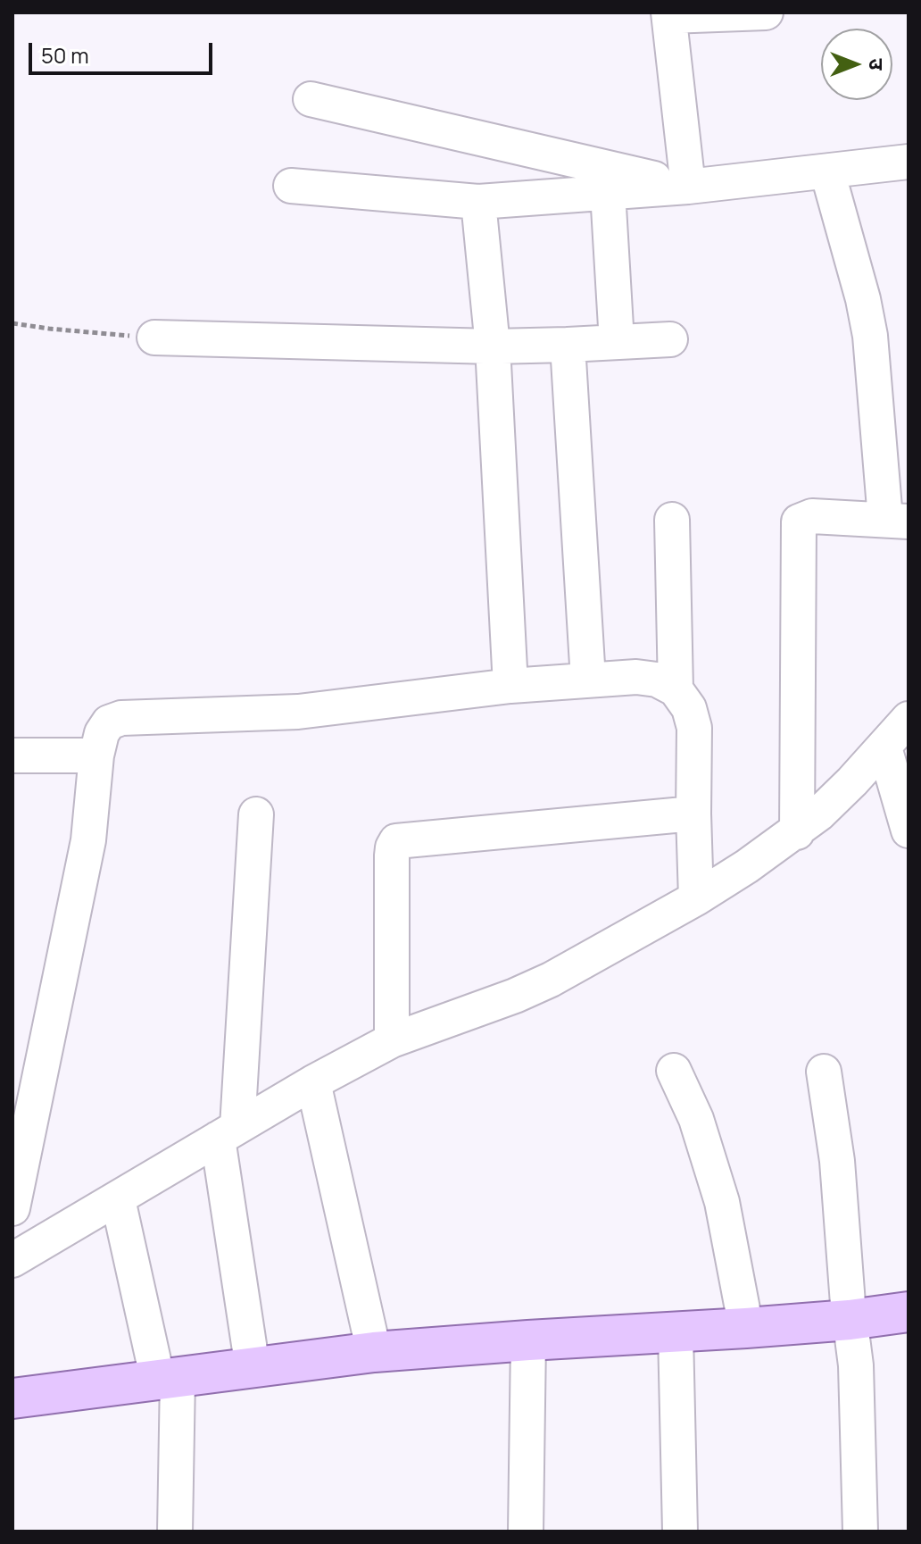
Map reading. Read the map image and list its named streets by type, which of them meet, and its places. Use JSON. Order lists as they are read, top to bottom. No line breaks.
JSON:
{"scale_bar":"50 m","north":"right"}
